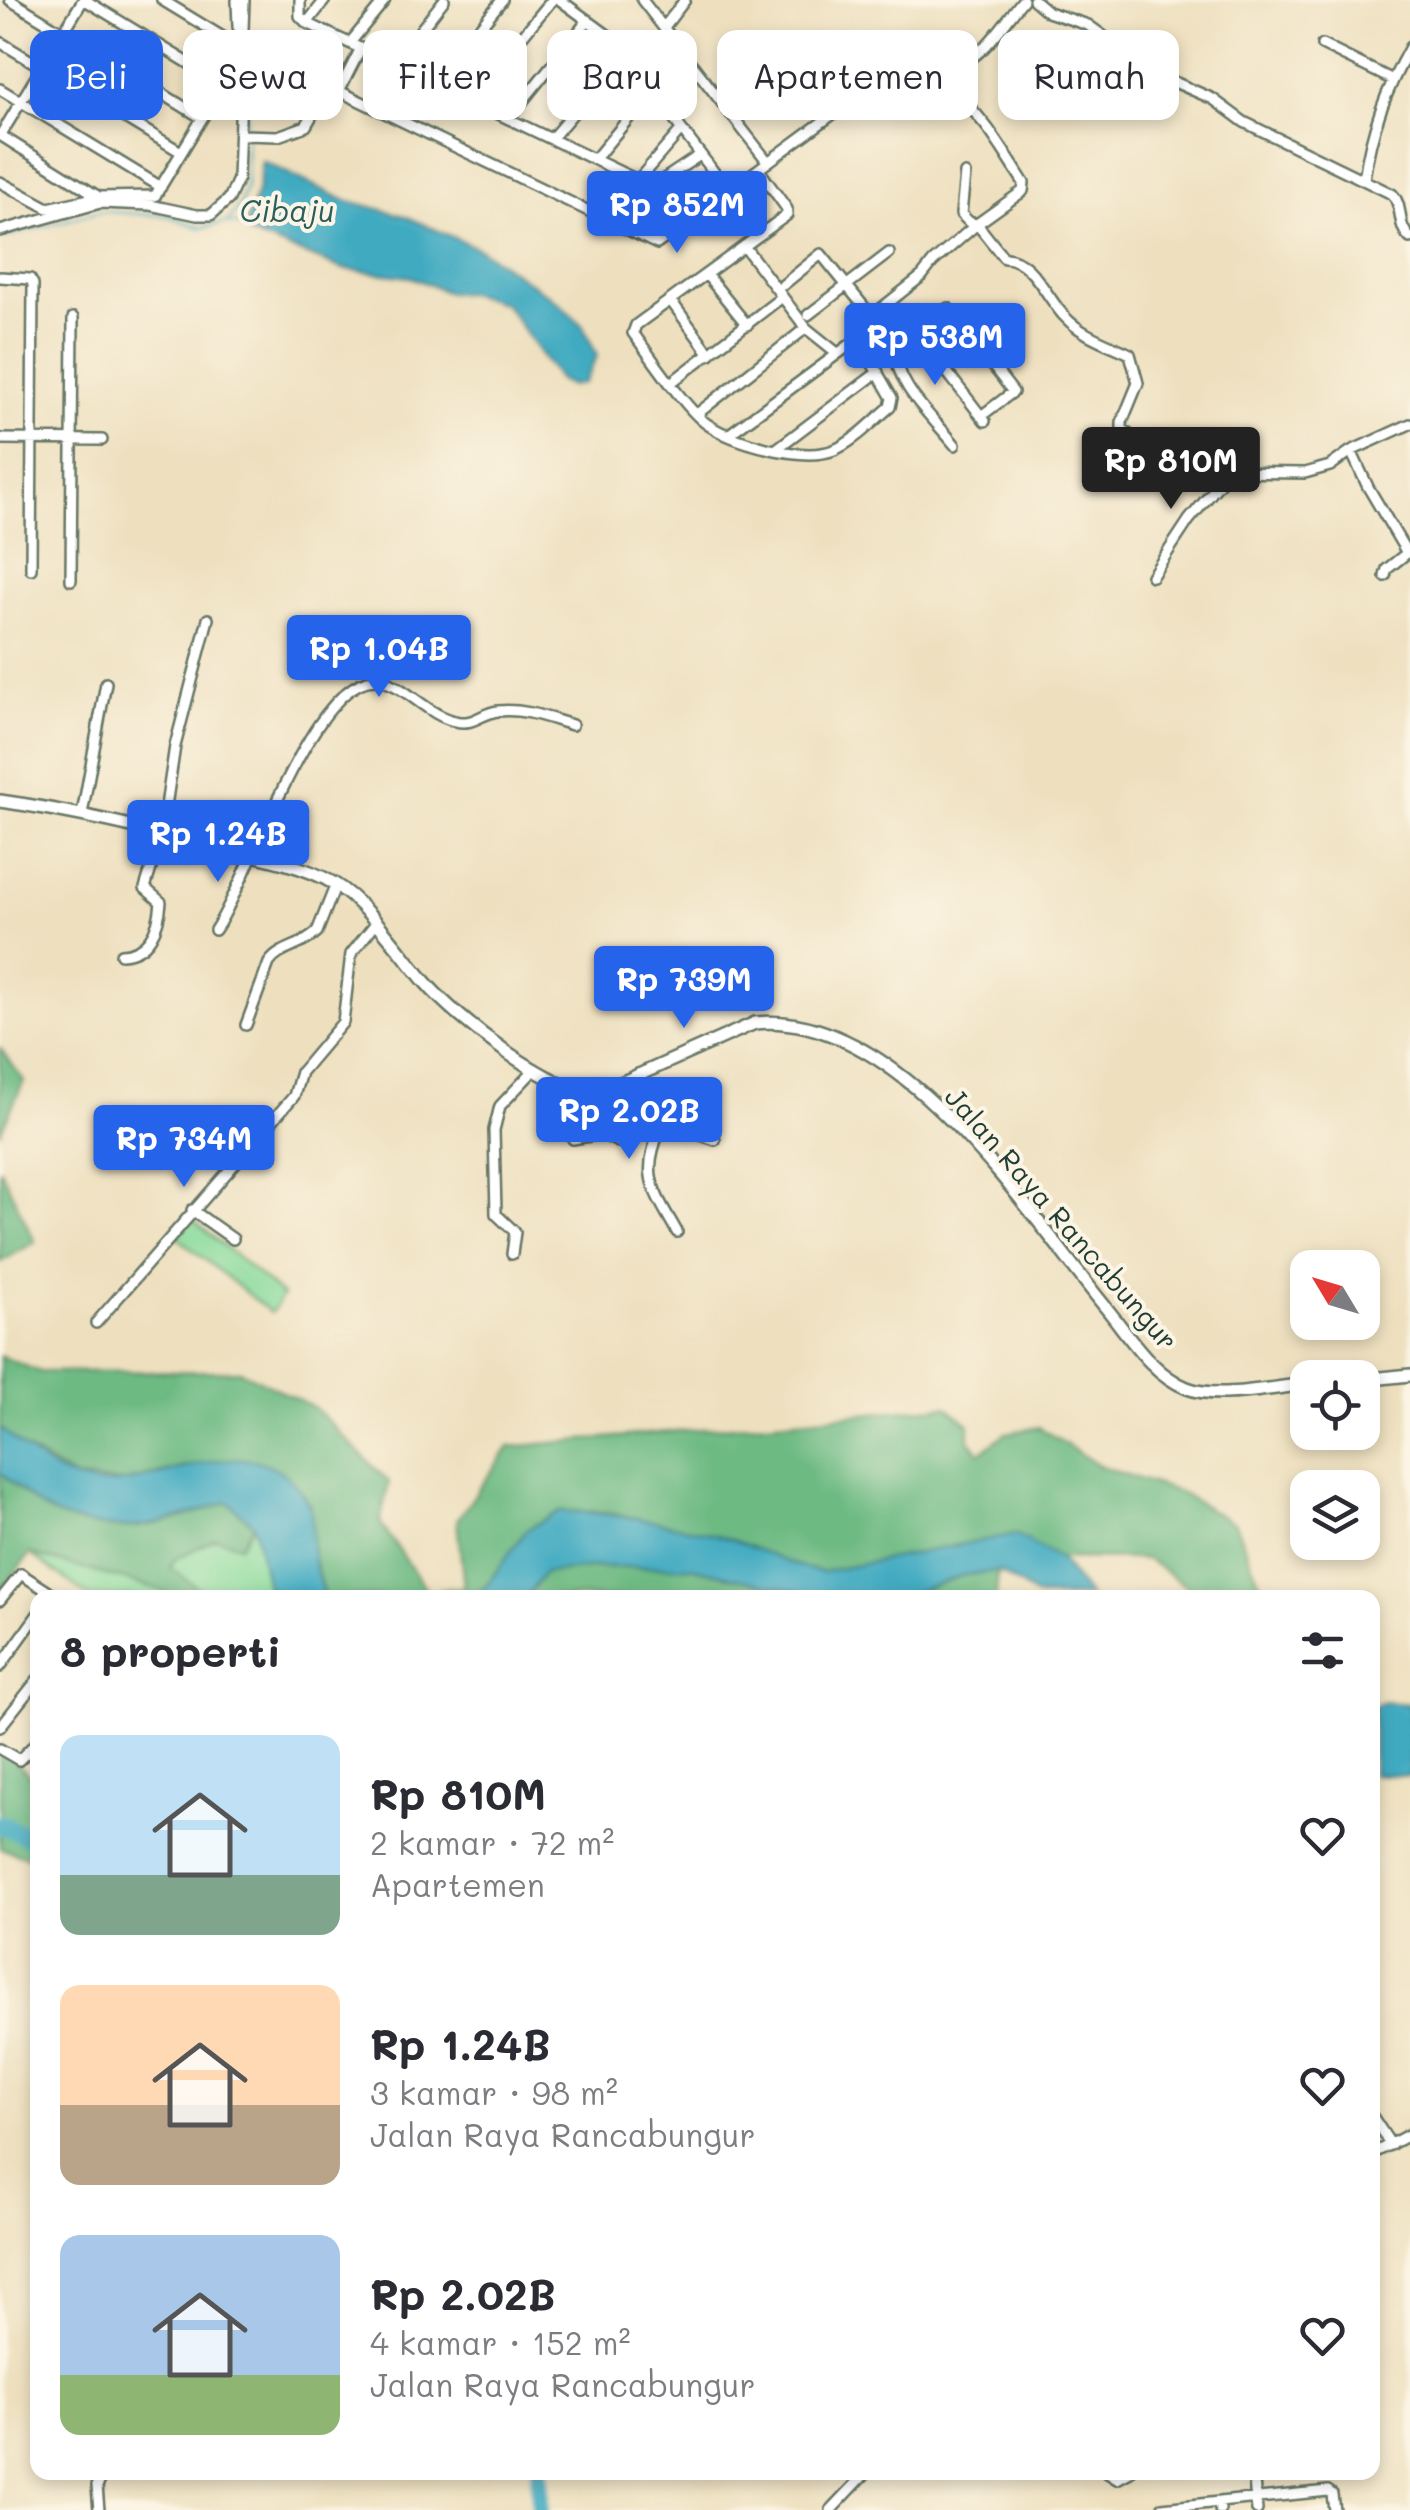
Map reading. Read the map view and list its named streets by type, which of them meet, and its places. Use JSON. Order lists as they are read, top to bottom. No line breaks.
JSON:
{"streets":{"main road":["Jalan Raya Rancabungur"]},"water":["Cibaju"],"north":"top left","page":{"chip":["Beli","Sewa","Filter","Baru","Apartemen","Rumah"],"price":["Rp 852M","Rp 538M","Rp 810M","Rp 1.04B","Rp 1.24B","Rp 739M","Rp 2.02B","Rp 734M"],"heading":"8 properti","list":[{"name":"Rp 810M","note":"2 kamar · 72 m² · Apartemen"},{"name":"Rp 1.24B","note":"3 kamar · 98 m² · Jalan Raya Rancabungur"},{"name":"Rp 2.02B","note":"4 kamar · 152 m² · Jalan Raya Rancabungur"}]}}
